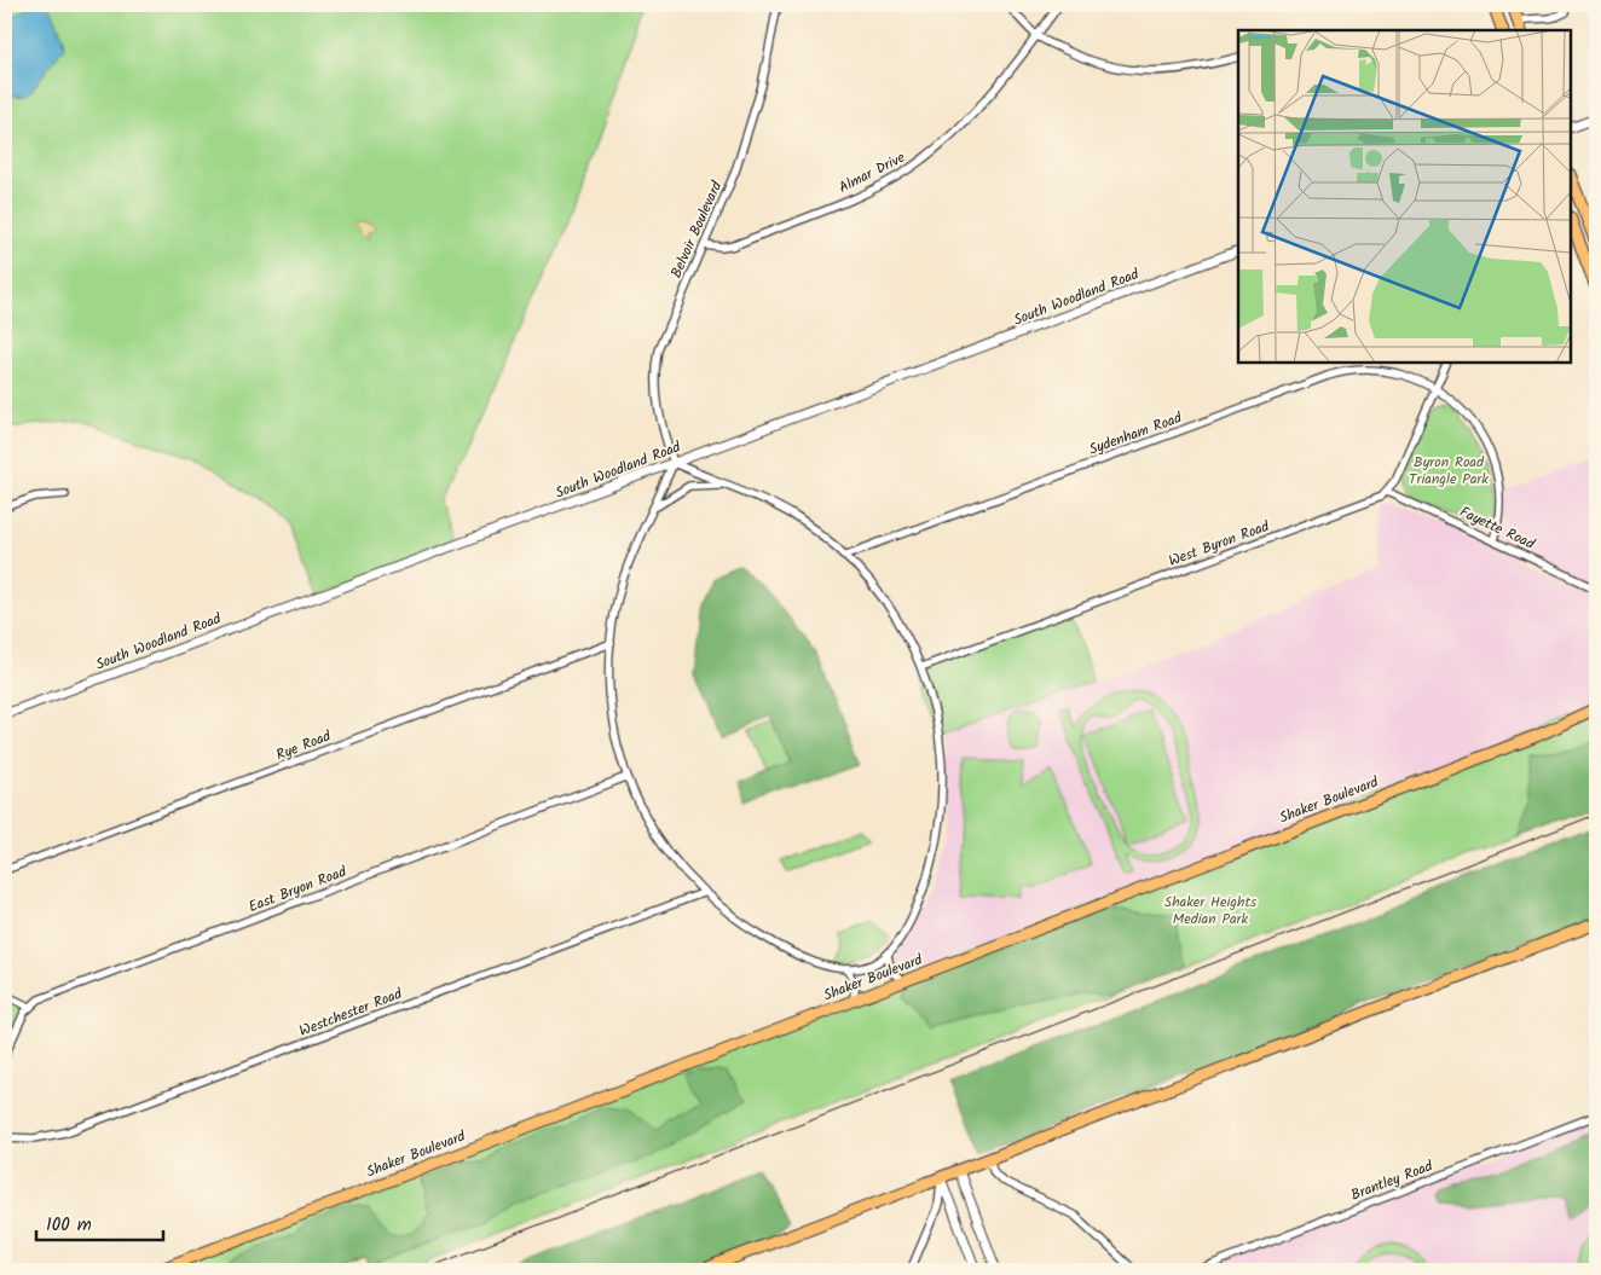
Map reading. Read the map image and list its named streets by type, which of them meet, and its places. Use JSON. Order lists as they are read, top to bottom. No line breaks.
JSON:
{"streets":{"main road":["Shaker Boulevard"],"street":["Almar Drive","Belvoir Boulevard","South Woodland Road","Sydenham Road","Fayette Road","West Byron Road","Rye Road","East Bryon Road","Westchester Road","Brantley Road"]},"crossings":[["Almar Drive","Belvoir Boulevard"],["Belvoir Boulevard","South Woodland Road"],["Sydenham Road","Fayette Road"],["Fayette Road","West Byron Road"]],"parks":["Byron Road Triangle Park","Shaker Heights Median Park"],"scale_bar":"100 m"}
